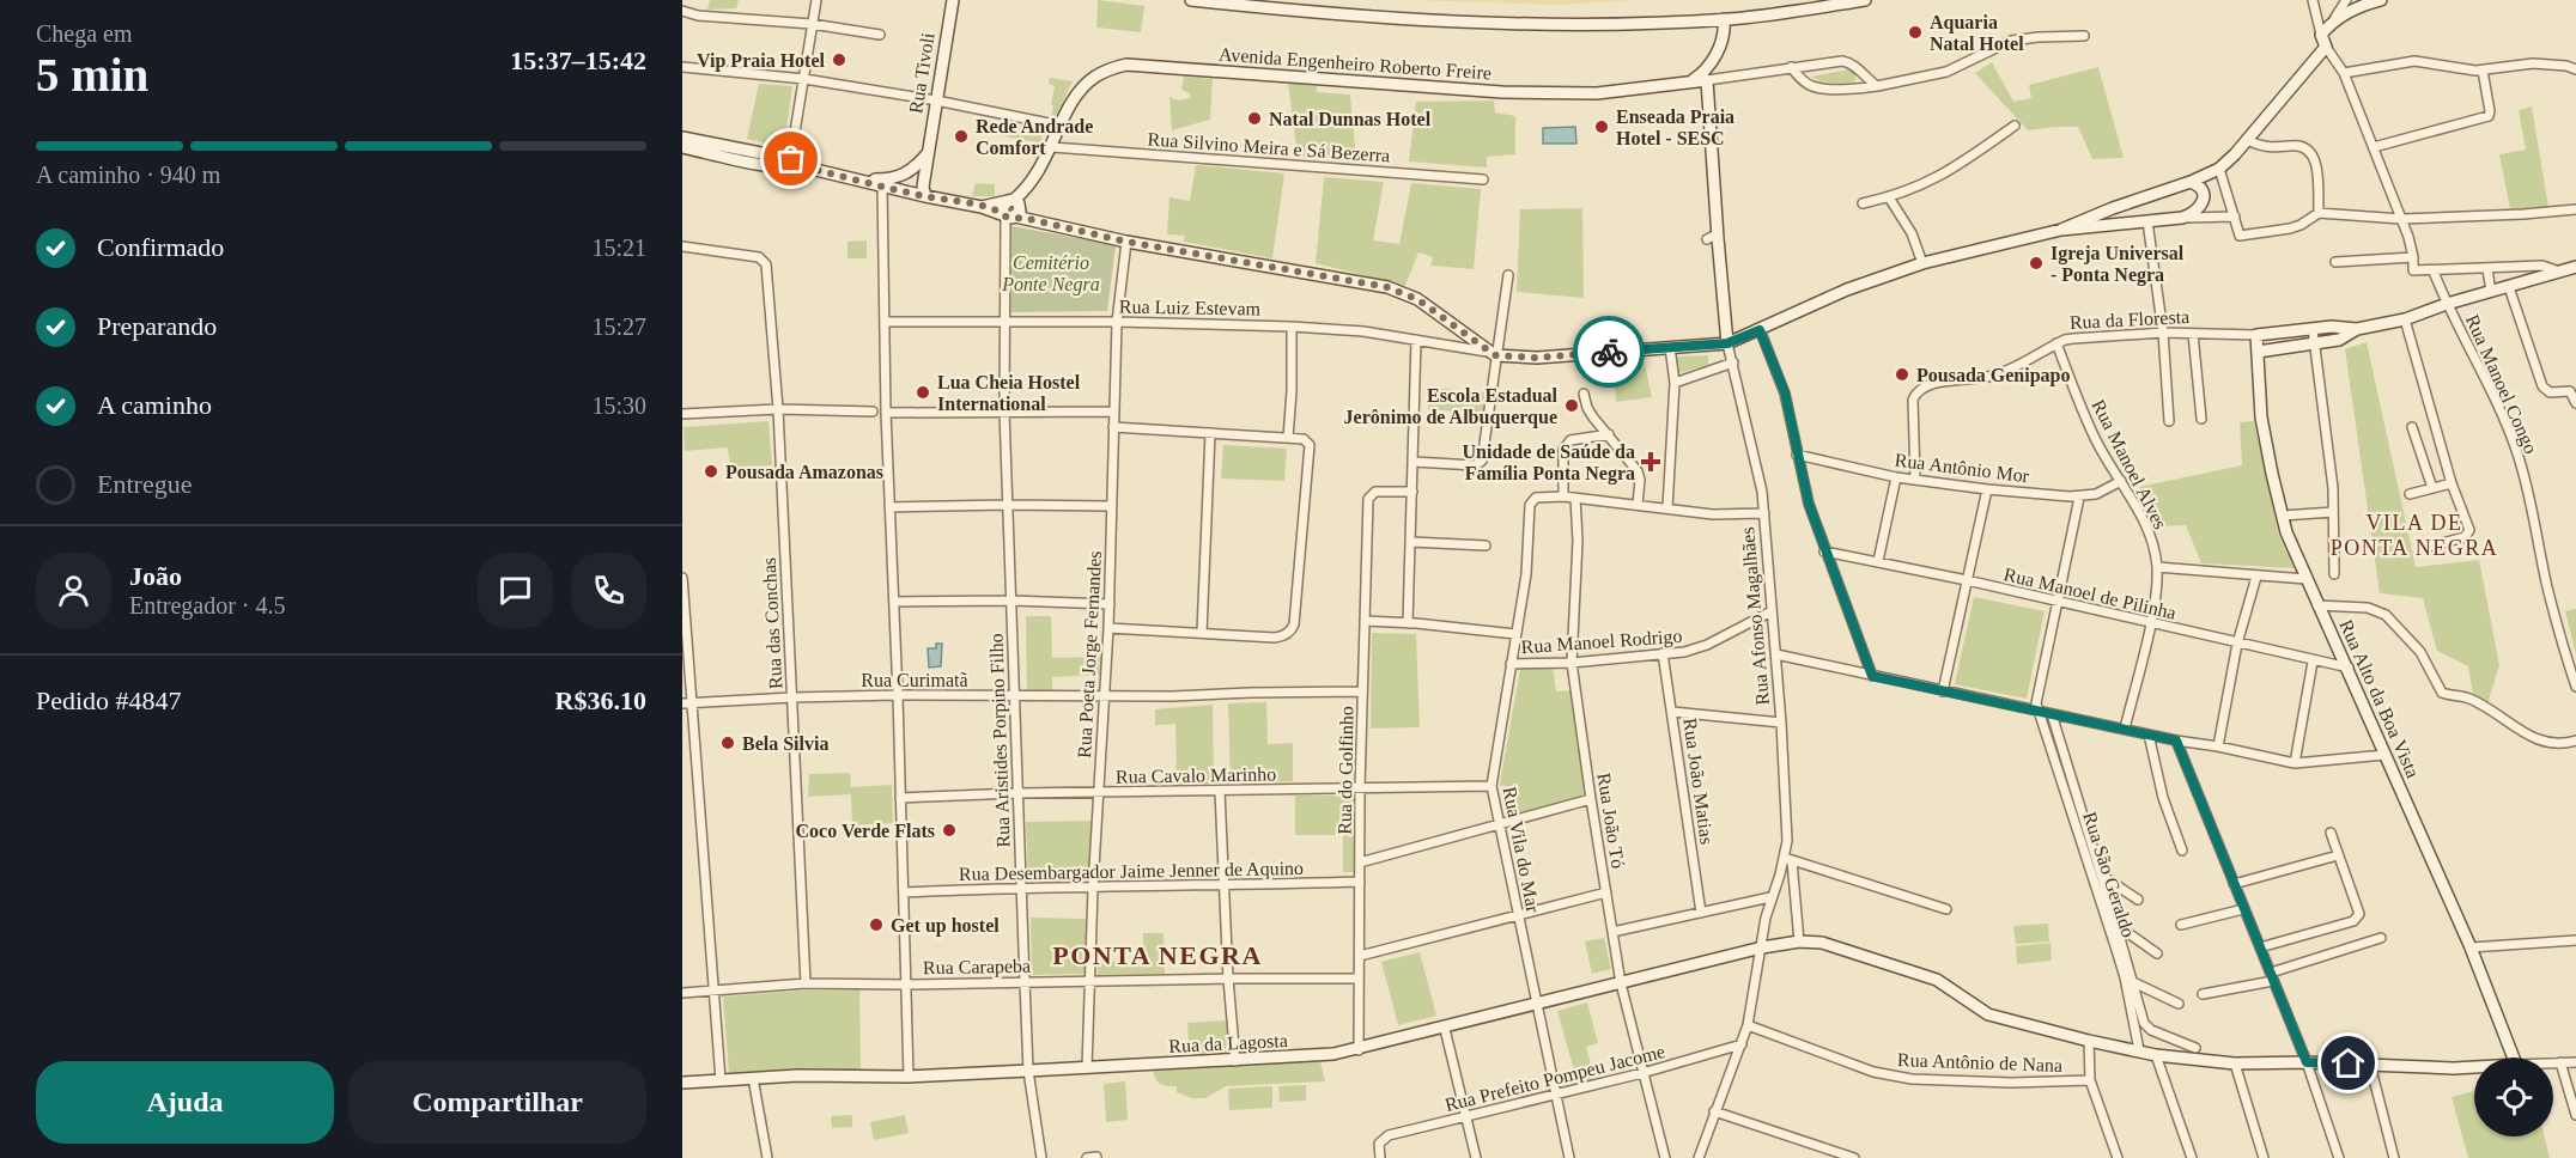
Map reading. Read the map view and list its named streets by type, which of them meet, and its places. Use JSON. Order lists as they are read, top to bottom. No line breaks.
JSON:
{"streets":{"street":["Avenida Engenheiro Roberto Freire","Rua Tivoli","Rua Silvino Meira e Sá Bezerra","Rua Luiz Estevam","Rua da Floresta","Rua Manoel Congo","Rua Manoel Alves","Rua Antônio Mor","Rua Manoel de Pilinha","Rua Afonso Magalhães","Rua das Conchas","Rua Manoel Rodrigo","Rua Poeta Jorge Fernandes","Rua Curimatã","Rua Alto da Boa Vista","Rua Aristides Porpino Filho","Rua do Golfinho","Rua Cavalo Marinho","Rua João Matias","Rua João Tó","Rua Vila do Mar","Rua Desembargador Jaime Jenner de Aquino","Rua São Geraldo","Rua Carapeba","Rua da Lagosta","Rua Antônio de Nana","Rua Prefeito Pompeu Jacome"]},"crossings":[["Avenida Engenheiro Roberto Freire","Rua Silvino Meira e Sá Bezerra"],["Avenida Engenheiro Roberto Freire","Rua Aristides Porpino Filho"],["Rua Luiz Estevam","Rua Poeta Jorge Fernandes"],["Rua Luiz Estevam","Rua Aristides Porpino Filho"],["Rua da Floresta","Rua Manoel Congo"],["Rua da Floresta","Rua Manoel Alves"],["Rua da Floresta","Rua Antônio Mor"],["Rua da Floresta","Rua Alto da Boa Vista"],["Rua Manoel Alves","Rua Antônio Mor"],["Rua Manoel Alves","Rua Manoel de Pilinha"],["Rua Manoel de Pilinha","Rua Alto da Boa Vista"],["Rua Afonso Magalhães","Rua Manoel Rodrigo"],["Rua Afonso Magalhães","Rua da Lagosta"],["Rua Afonso Magalhães","Rua Antônio de Nana"],["Rua Afonso Magalhães","Rua Prefeito Pompeu Jacome"],["Rua das Conchas","Rua Curimatã"],["Rua das Conchas","Rua Carapeba"],["Rua Manoel Rodrigo","Rua João Matias"],["Rua Manoel Rodrigo","Rua João Tó"],["Rua Manoel Rodrigo","Rua Vila do Mar"],["Rua Poeta Jorge Fernandes","Rua Curimatã"],["Rua Poeta Jorge Fernandes","Rua Cavalo Marinho"],["Rua Poeta Jorge Fernandes","Rua Desembargador Jaime Jenner de Aquino"],["Rua Poeta Jorge Fernandes","Rua Carapeba"],["Rua Poeta Jorge Fernandes","Rua da Lagosta"],["Rua Curimatã","Rua Aristides Porpino Filho"],["Rua Curimatã","Rua do Golfinho"],["Rua Aristides Porpino Filho","Rua Cavalo Marinho"],["Rua Aristides Porpino Filho","Rua Desembargador Jaime Jenner de Aquino"],["Rua Aristides Porpino Filho","Rua Carapeba"],["Rua Aristides Porpino Filho","Rua da Lagosta"],["Rua do Golfinho","Rua Cavalo Marinho"],["Rua do Golfinho","Rua Desembargador Jaime Jenner de Aquino"],["Rua do Golfinho","Rua Carapeba"],["Rua do Golfinho","Rua da Lagosta"],["Rua Cavalo Marinho","Rua Vila do Mar"],["Rua João Tó","Rua da Lagosta"],["Rua João Tó","Rua Prefeito Pompeu Jacome"],["Rua Vila do Mar","Rua da Lagosta"],["Rua Vila do Mar","Rua Prefeito Pompeu Jacome"]],"districts":["VILA DE PONTA NEGRA","PONTA NEGRA"],"parks":["Cemitério Ponte Negra"],"places":{"other":["Aquaria Natal Hotel","Vip Praia Hotel","Natal Dunnas Hotel","Enseada Praia Hotel - SESC","Rede Andrade Comfort","Igreja Universal - Ponta Negra","Pousada Genipapo","Lua Cheia Hostel International","Escola Estadual Jerônimo de Albuquerque","Pousada Amazonas","Bela Silvia","Coco Verde Flats","Get up hostel"],"health":["Unidade de Saúde da Família Ponta Negra"]},"page":{"heading":["5 min","Chega em","15:37–15:42"],"panel":["João","Entregador · 4.5","Pedido #4847","R$36.10"],"bar":"A caminho · 940 m","list":[["Confirmado","15:21"],["Preparando","15:27"],["A caminho","15:30"],"Entregue"],"buttons":["Ajuda","Compartilhar"]}}
